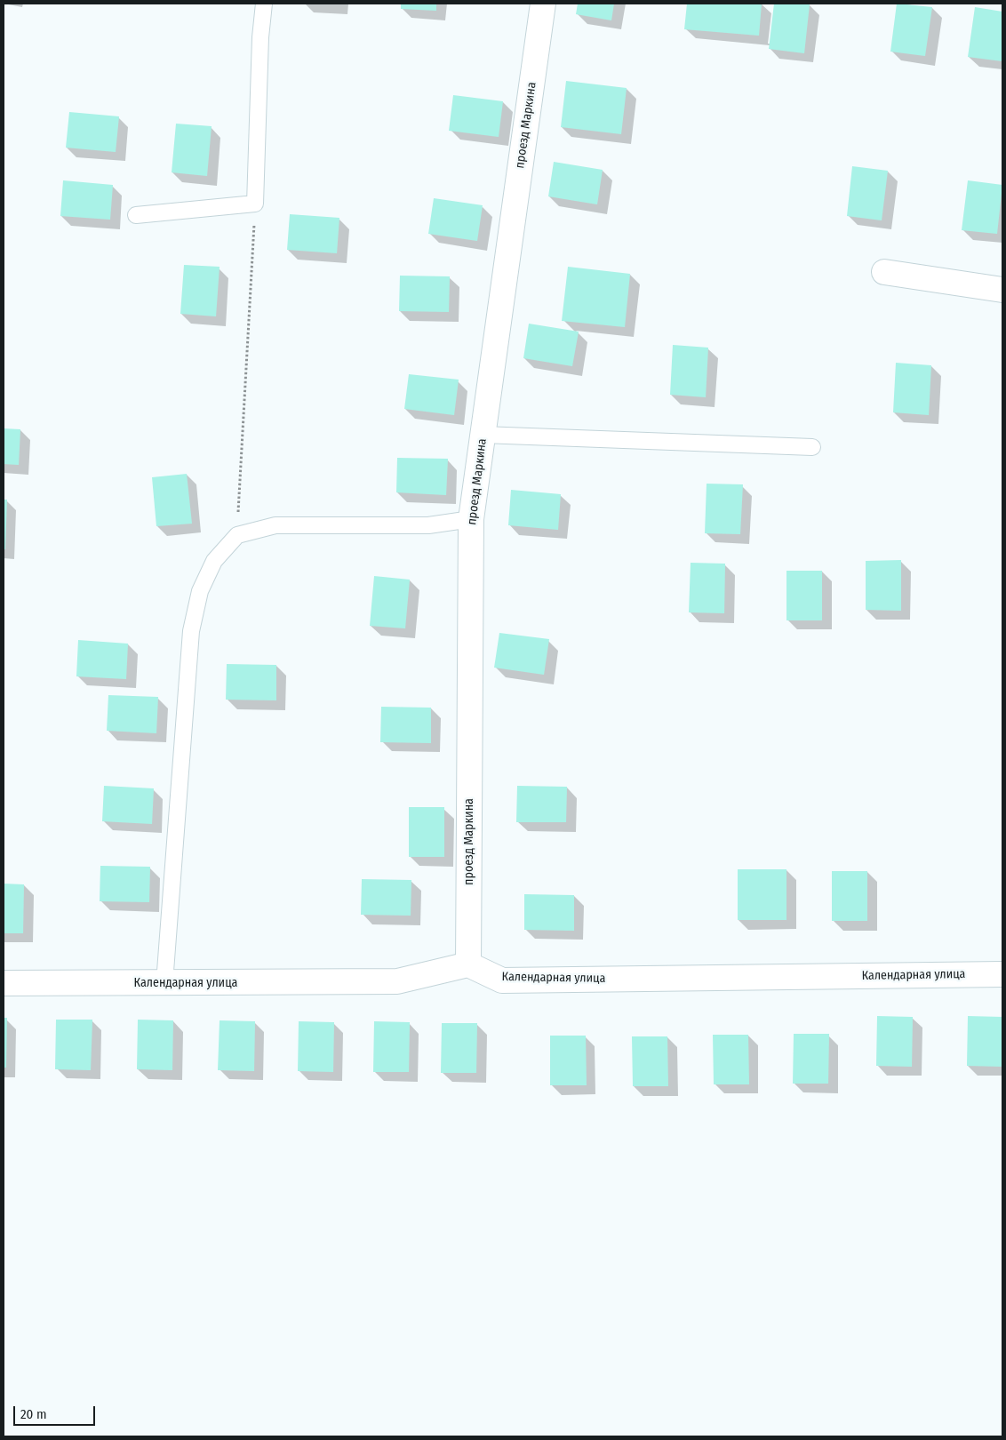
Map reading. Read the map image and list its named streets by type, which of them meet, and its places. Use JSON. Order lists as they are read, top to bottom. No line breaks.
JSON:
{"streets":{"street":["проезд Маркина","Календарная улица"]},"crossings":[["проезд Маркина","Календарная улица"]],"scale_bar":"20 m"}
